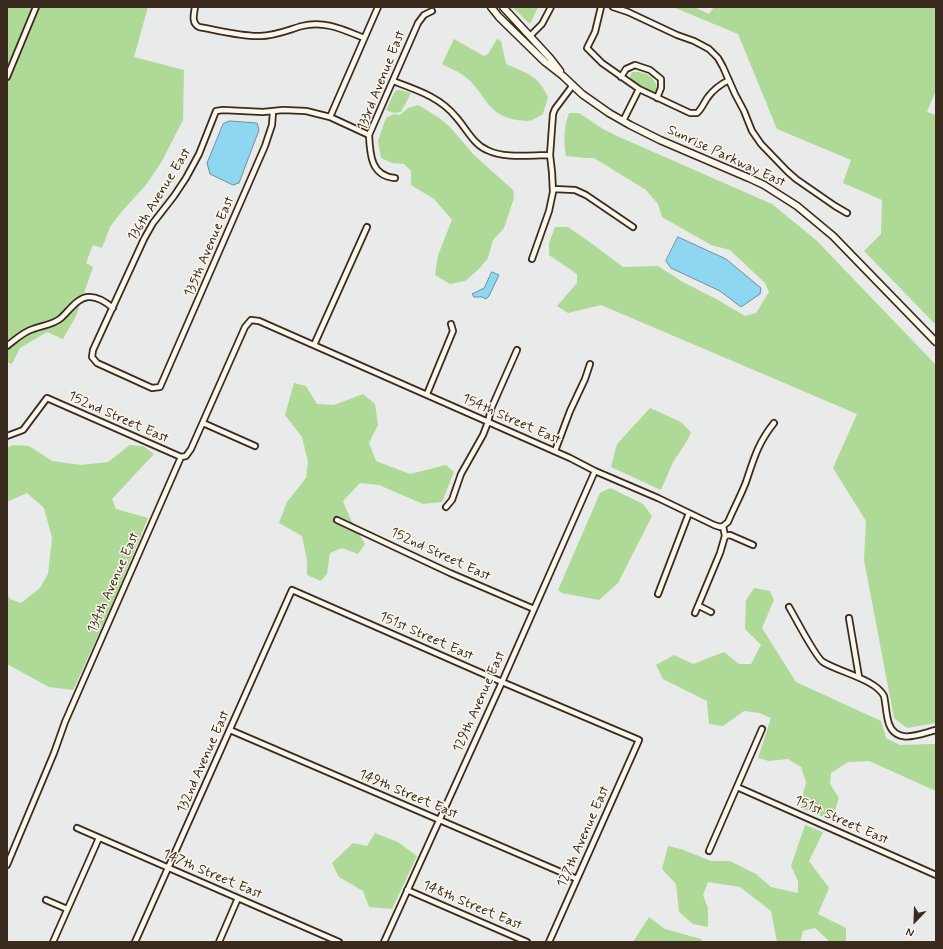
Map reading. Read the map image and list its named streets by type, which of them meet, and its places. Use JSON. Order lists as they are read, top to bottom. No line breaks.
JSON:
{"streets":{"street":["133rd Avenue East","Sunrise Parkway East","136th Avenue East","135th Avenue East","152nd Street East","154th Street East","134th Avenue East","151st Street East","129th Avenue East","132nd Avenue East","149th Street East","127th Avenue East","147th Street East","148th Street East"]},"crossings":[["136th Avenue East","135th Avenue East"],["152nd Street East","134th Avenue East"],["152nd Street East","129th Avenue East"],["154th Street East","134th Avenue East"],["154th Street East","129th Avenue East"],["151st Street East","129th Avenue East"],["151st Street East","132nd Avenue East"],["151st Street East","127th Avenue East"],["129th Avenue East","149th Street East"],["129th Avenue East","148th Street East"],["132nd Avenue East","149th Street East"],["132nd Avenue East","147th Street East"],["149th Street East","127th Avenue East"]],"north":"bottom left"}
